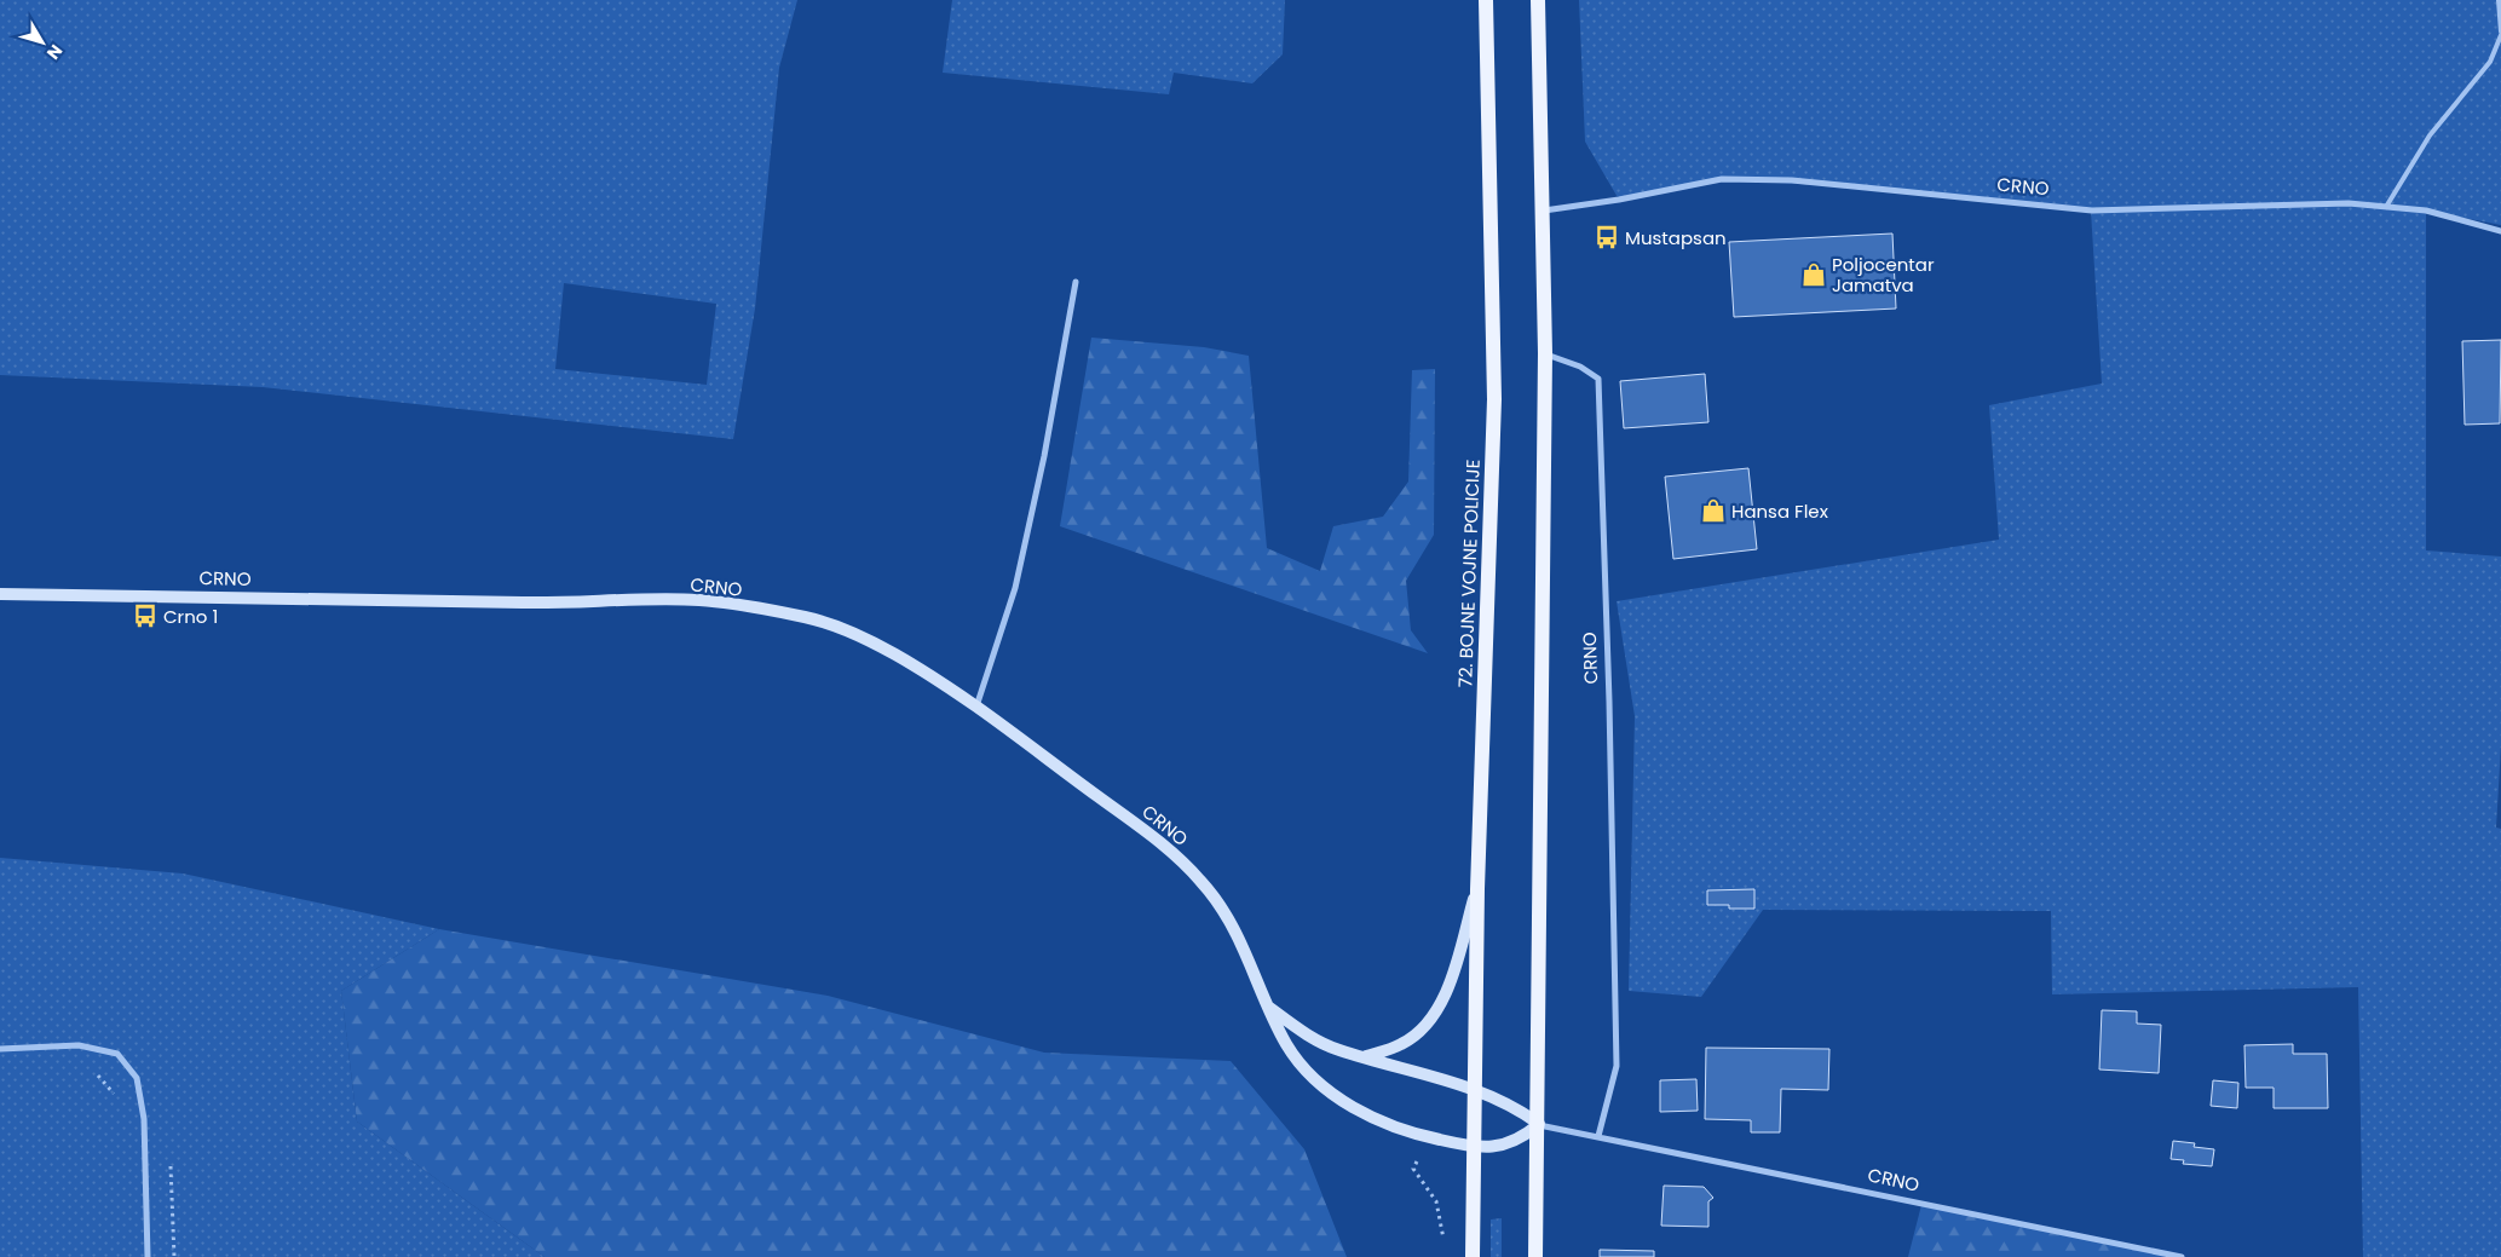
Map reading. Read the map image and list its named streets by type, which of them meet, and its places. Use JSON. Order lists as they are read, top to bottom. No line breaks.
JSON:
{"streets":{"main road":["72. BOJNE VOJNE POLICIJE"],"street":["CRNO"]},"crossings":[["CRNO","72. BOJNE VOJNE POLICIJE"]],"places":{"bus stop":["Mustapsan","Crno 1"],"shop":["Poljocentar Jamatva","Hansa Flex"]},"north":"bottom right"}
